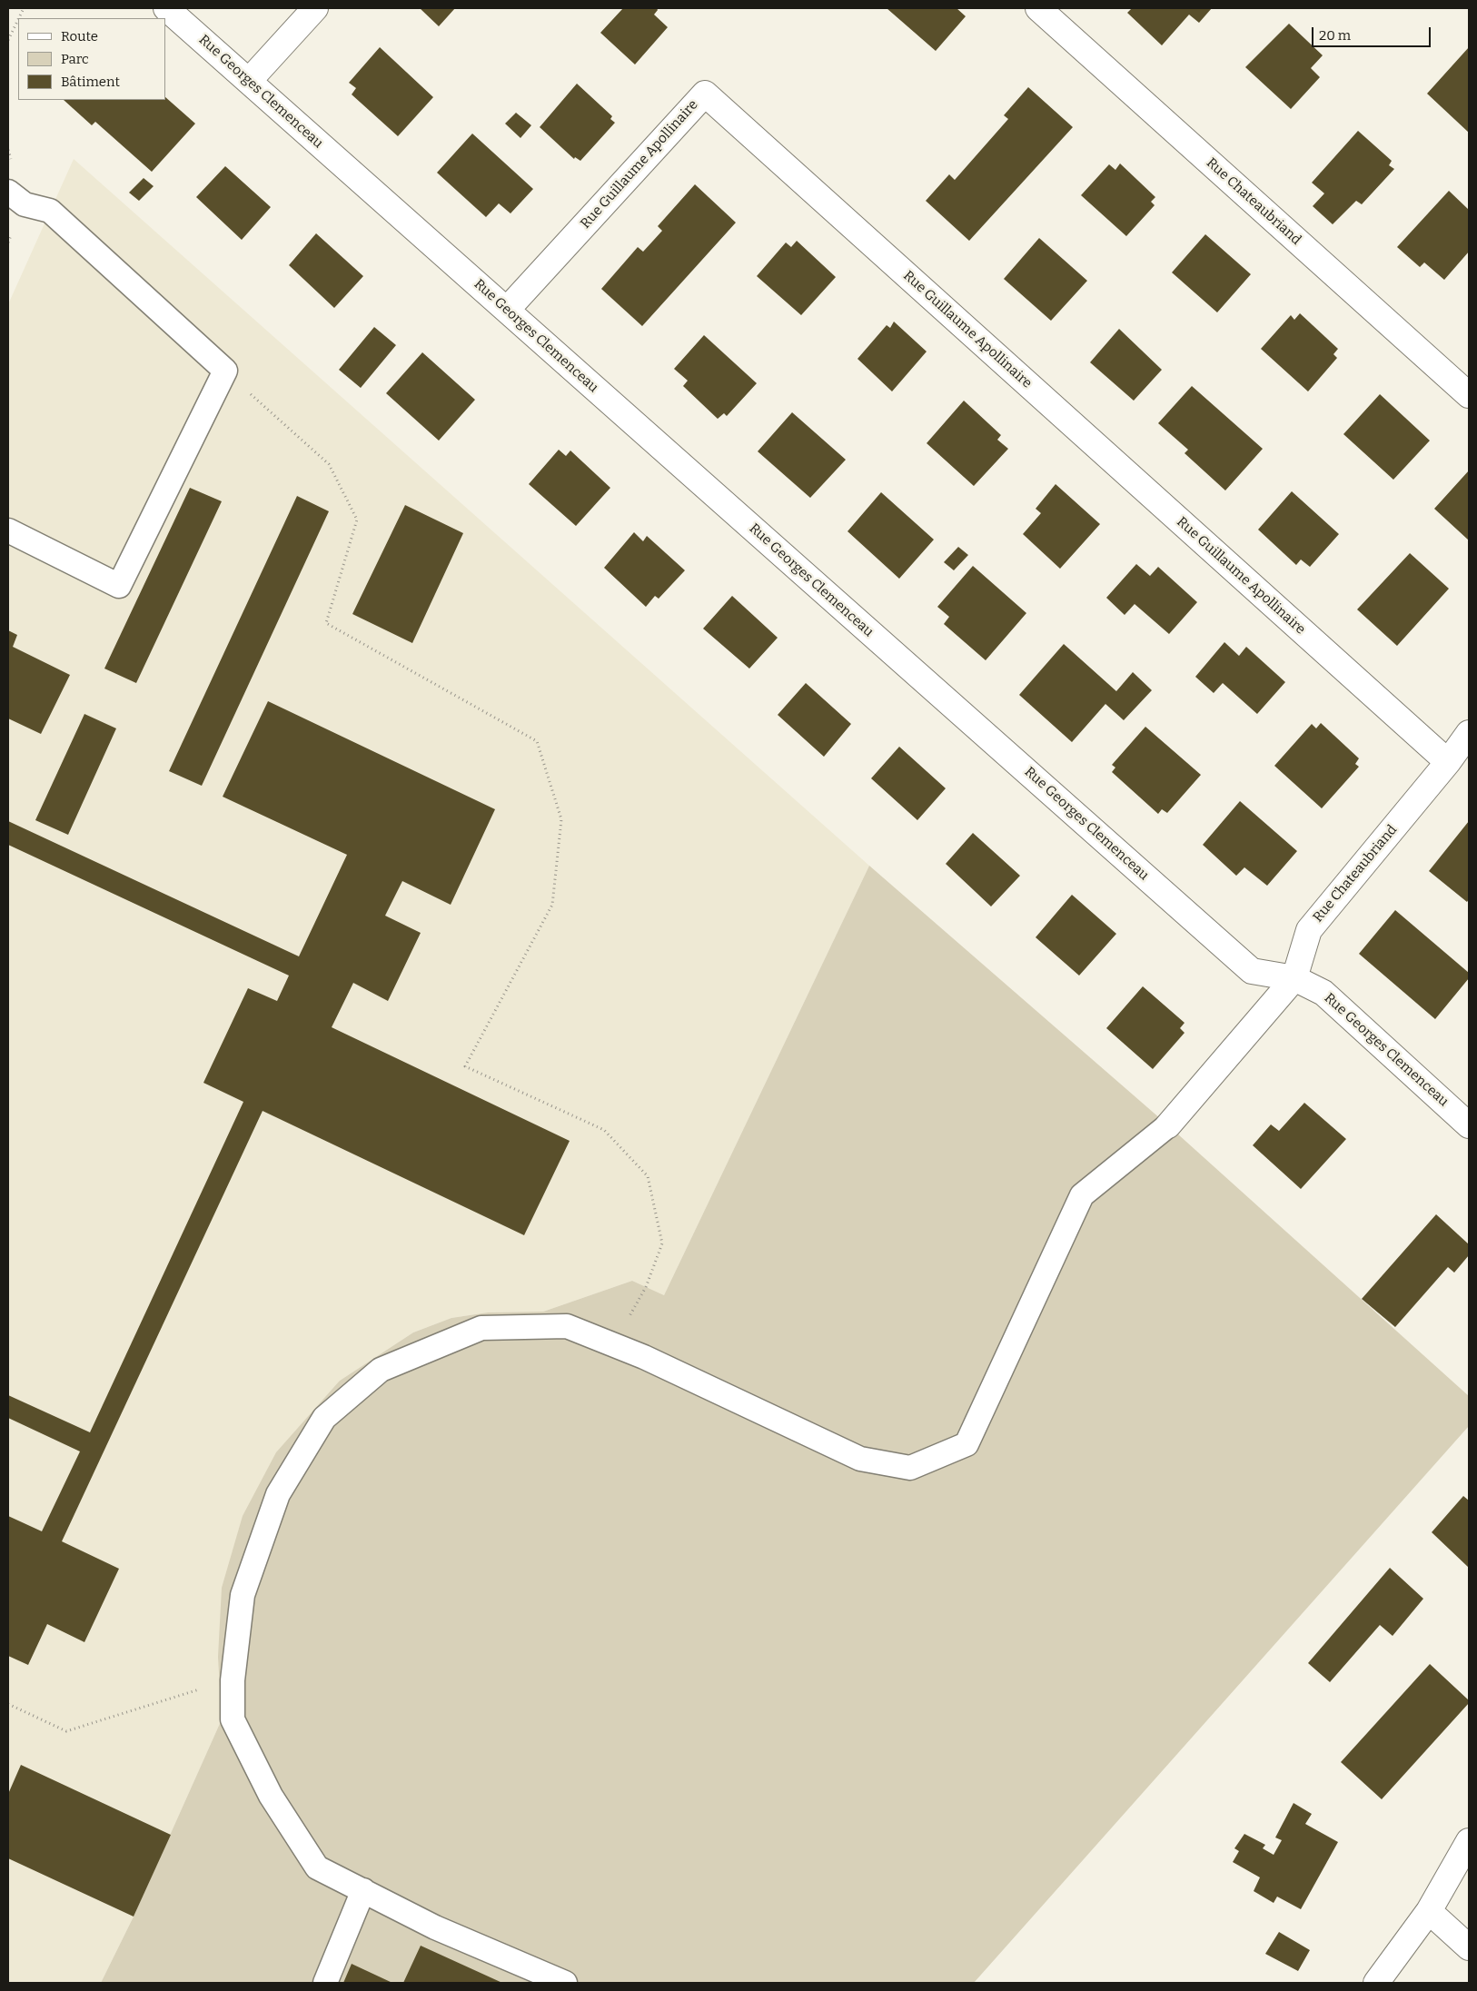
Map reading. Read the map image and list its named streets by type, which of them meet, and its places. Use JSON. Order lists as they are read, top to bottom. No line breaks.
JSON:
{"streets":{"street":["Rue Georges Clemenceau","Rue Guillaume Apollinaire","Rue Chateaubriand"]},"crossings":[["Rue Georges Clemenceau","Rue Guillaume Apollinaire"],["Rue Georges Clemenceau","Rue Chateaubriand"],["Rue Guillaume Apollinaire","Rue Chateaubriand"]],"legend":["Route","Parc","Bâtiment"],"scale_bar":"20 m"}
